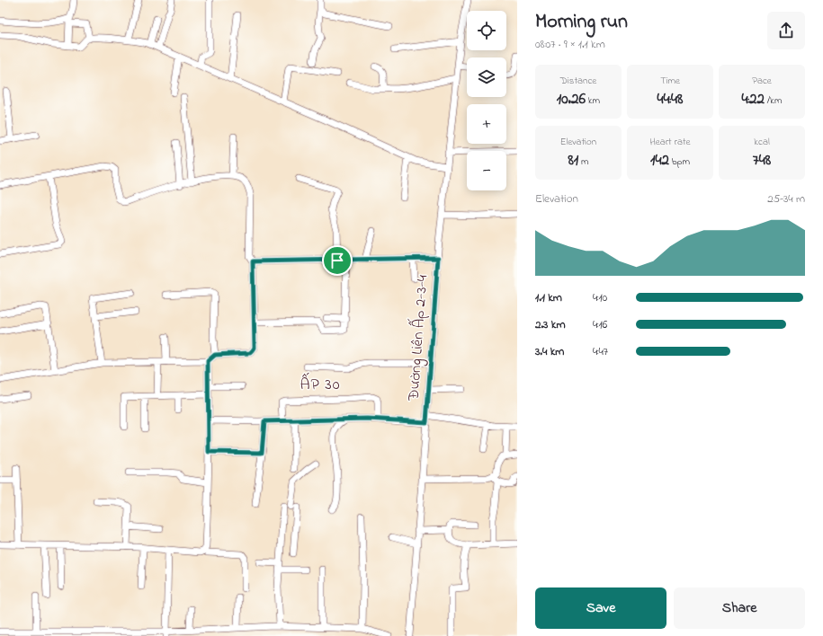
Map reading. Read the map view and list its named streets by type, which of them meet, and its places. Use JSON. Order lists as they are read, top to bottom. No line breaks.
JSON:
{"streets":{"street":["Đường Liên Ấp 2-3-4"]},"districts":["ẤP 30"],"page":{"heading":["Morning run","08:07 · 9 × 1.1 km"],"map_buttons":["+","−"],"stats":[["Distance","10.26 km"],["Time","44:48"],["Pace","4:22 /km"],["Elevation","81 m"],["Heart rate","142 bpm"],["kcal","748"]],"chart":["Elevation","25–34 m"],"list":[{"name":"1.1 km","note":"4:10"},{"name":"2.3 km","note":"4:16"},{"name":"3.4 km","note":"4:47"}],"buttons":["Save","Share"]}}
